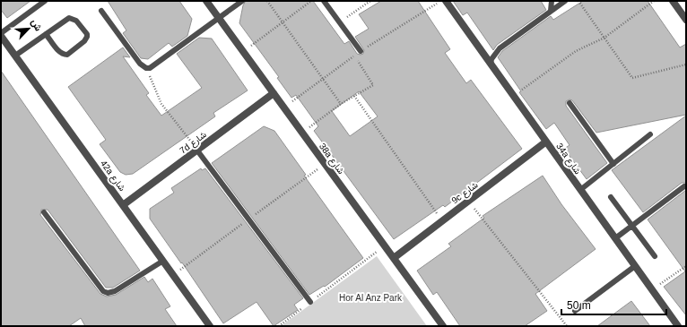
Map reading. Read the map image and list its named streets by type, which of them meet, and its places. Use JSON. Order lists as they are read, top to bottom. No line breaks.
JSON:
{"streets":{"street":["7d شارع","38a شارع","34a شارع","42a شارع","9c شارع"]},"crossings":[["7d شارع","38a شارع"],["7d شارع","42a شارع"],["38a شارع","9c شارع"],["34a شارع","9c شارع"]],"parks":["Hor Al Anz Park"],"scale_bar":"50 m","north":"top right"}
